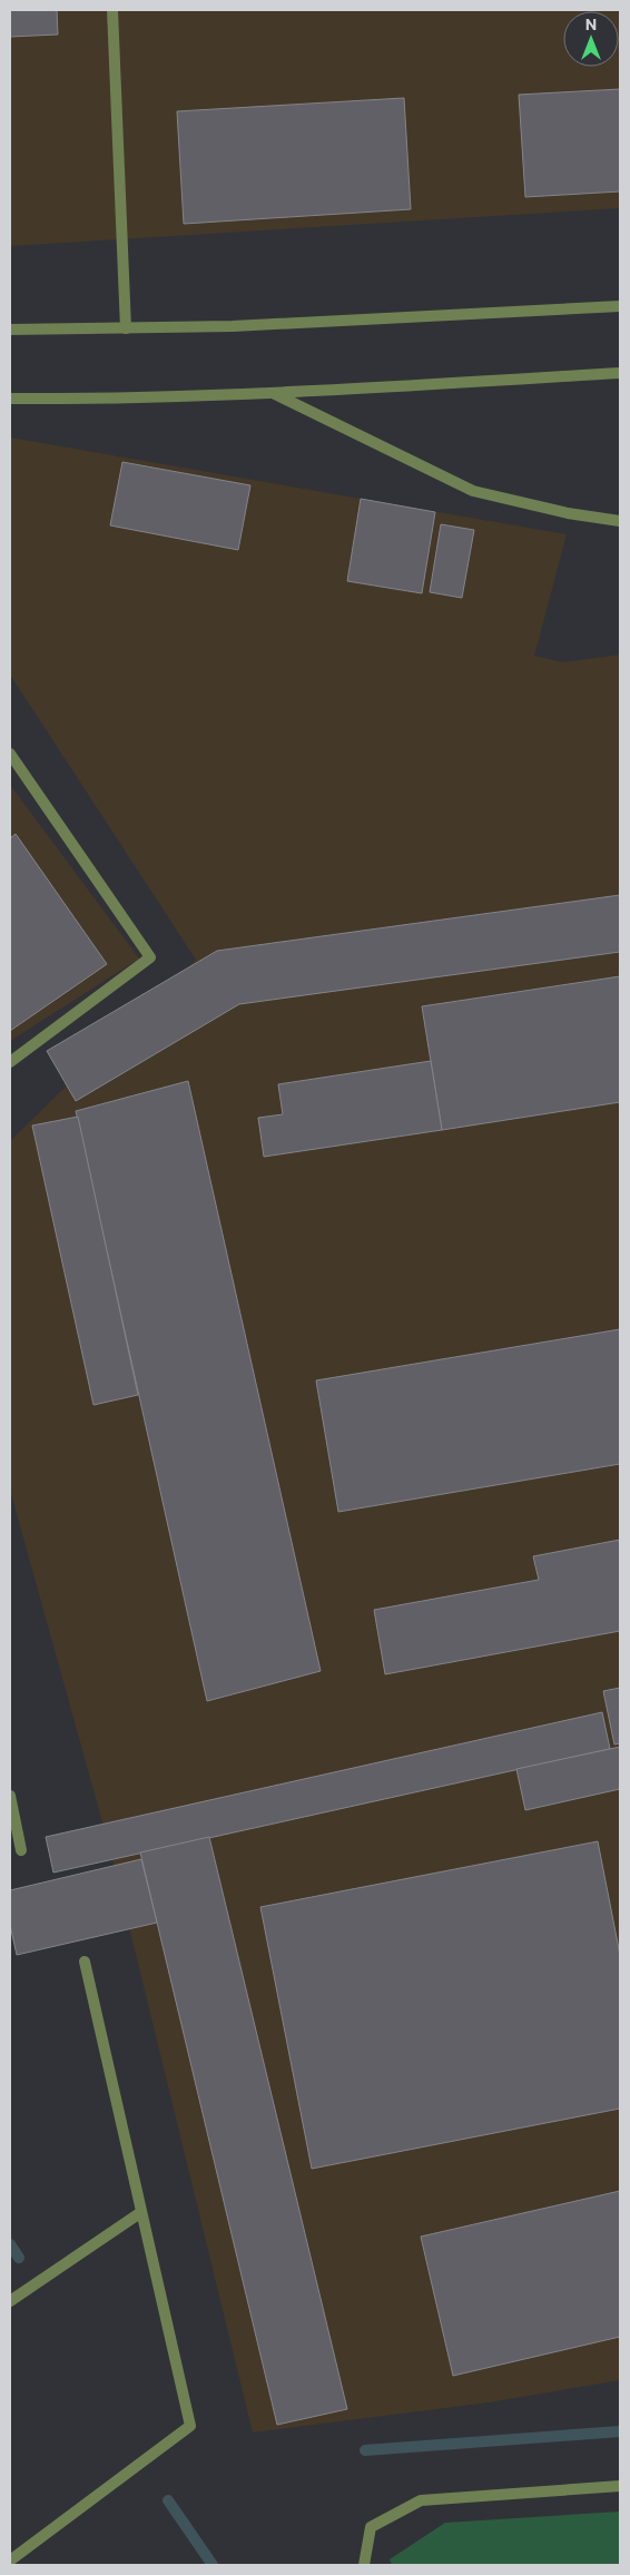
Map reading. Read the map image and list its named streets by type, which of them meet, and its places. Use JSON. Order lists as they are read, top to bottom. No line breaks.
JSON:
{"north":"top"}
